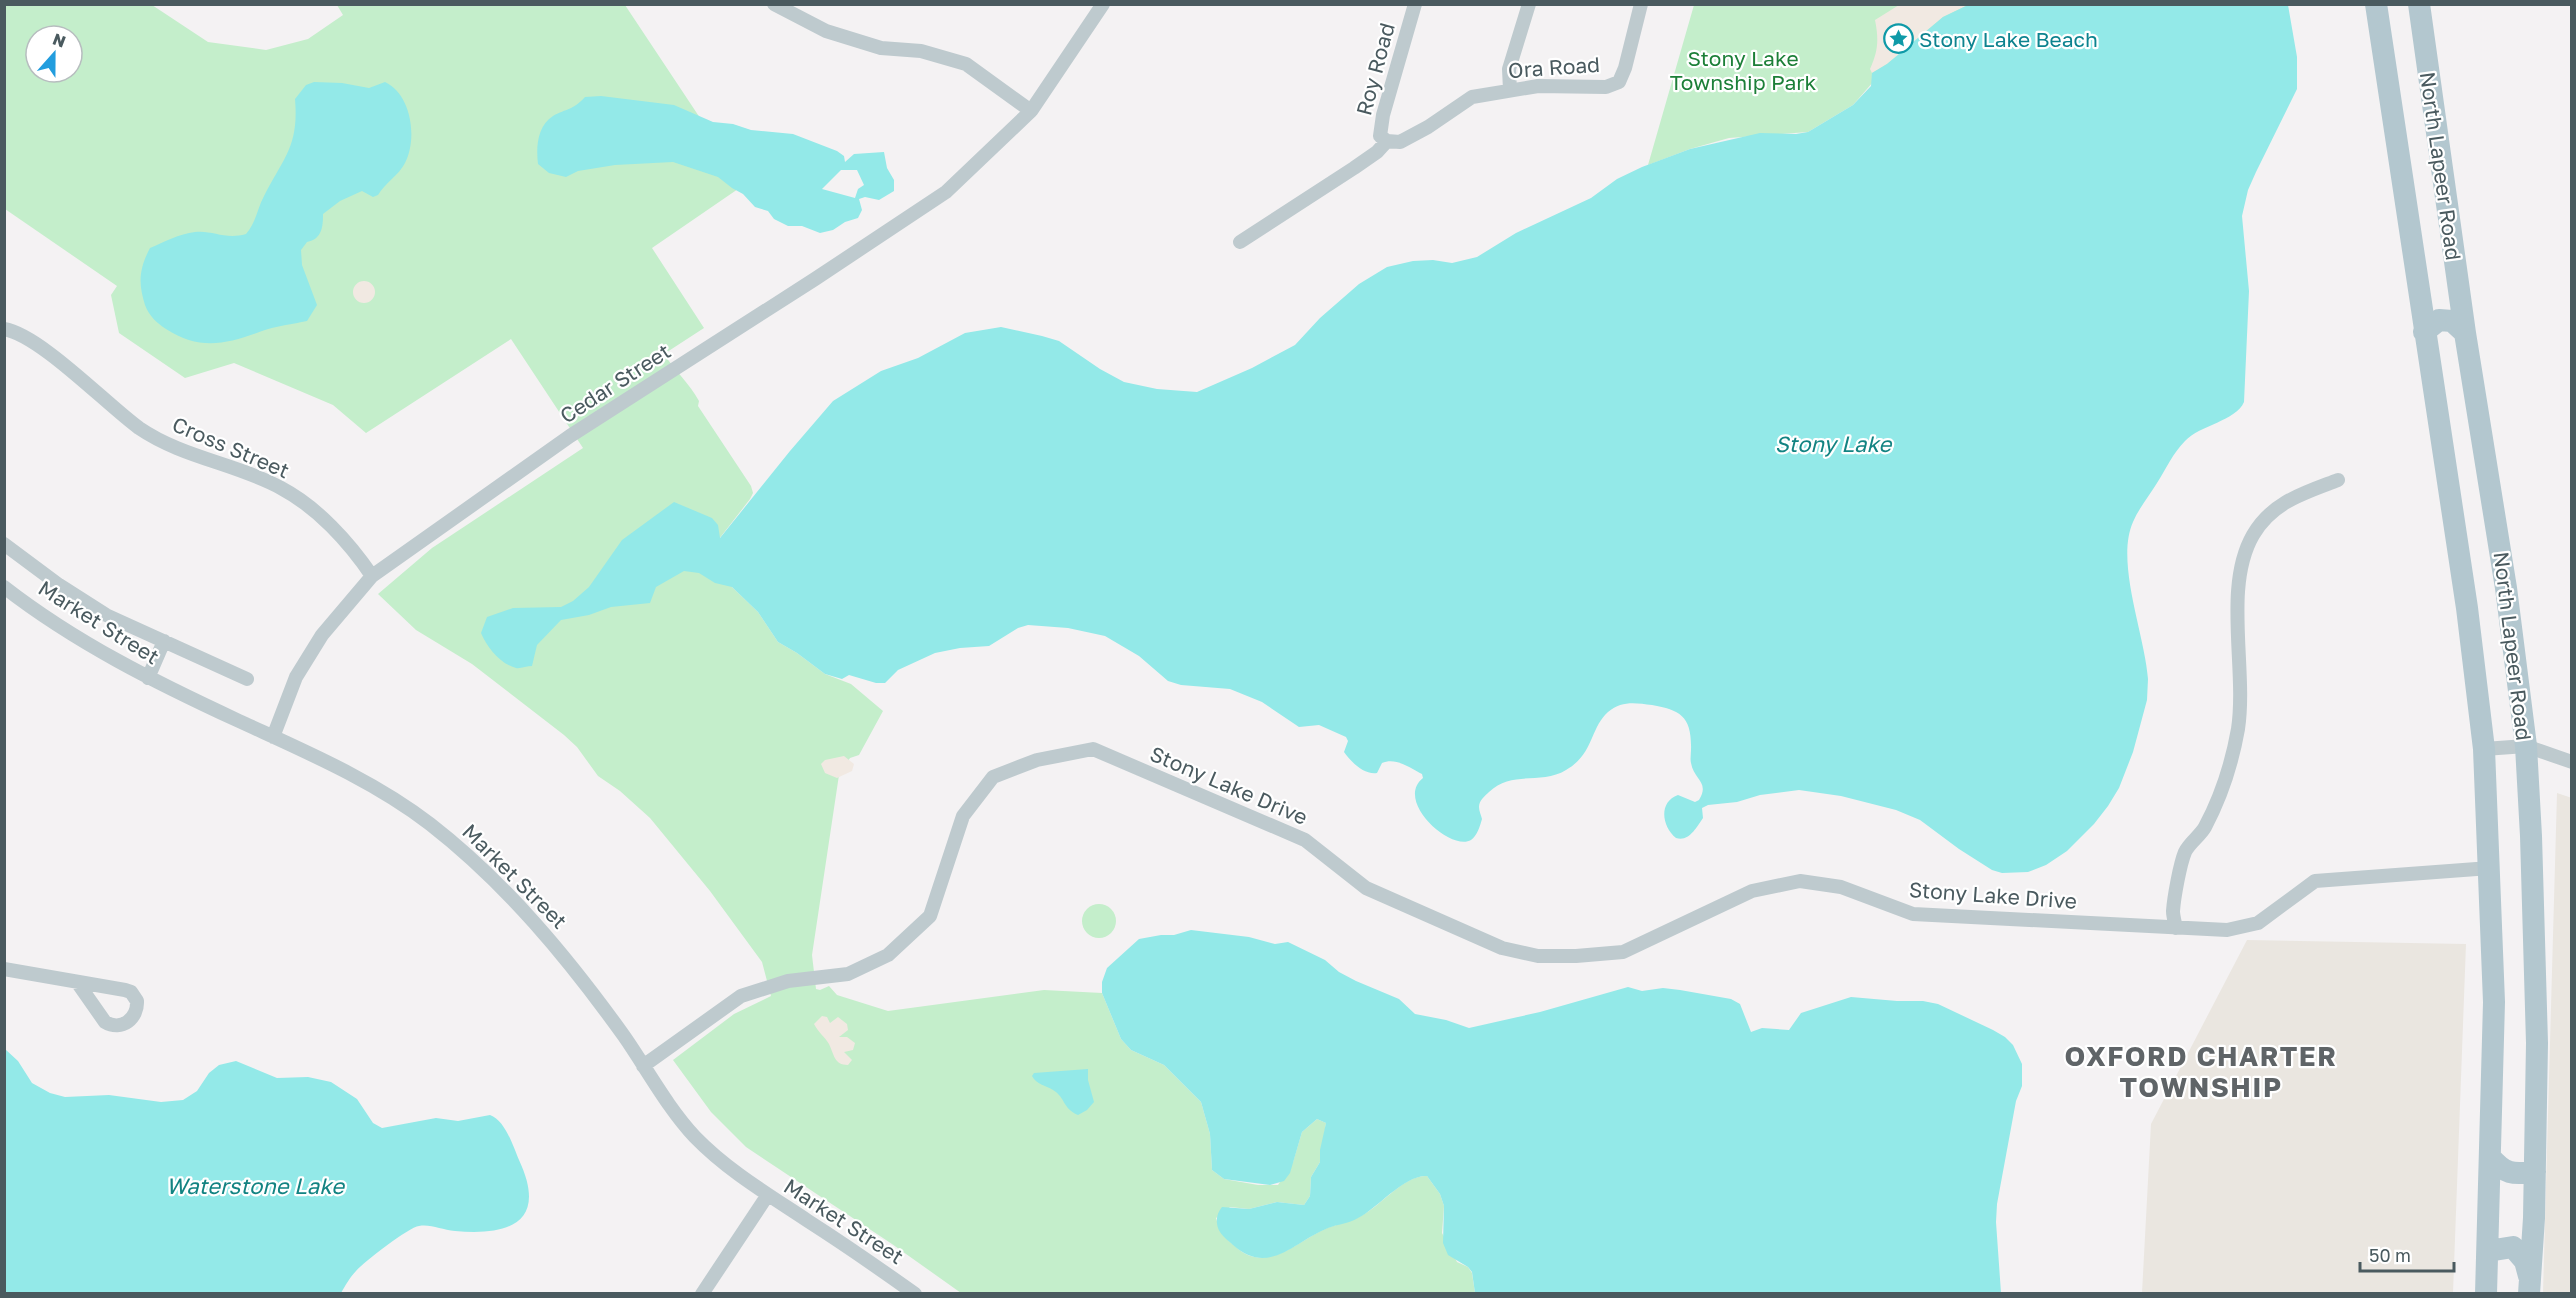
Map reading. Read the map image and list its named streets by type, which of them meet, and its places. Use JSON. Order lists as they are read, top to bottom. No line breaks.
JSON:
{"streets":{"main road":["North Lapeer Road"],"street":["Ora Road","Roy Road","Cedar Street","Cross Street","Market Street","Stony Lake Drive"]},"crossings":[["Ora Road","Roy Road"],["North Lapeer Road","Stony Lake Drive"],["Cedar Street","Cross Street"],["Cedar Street","Market Street"],["Market Street","Stony Lake Drive"]],"districts":["OXFORD CHARTER TOWNSHIP"],"water":["Stony Lake","Waterstone Lake"],"parks":["Stony Lake Township Park"],"places":{"place":["Stony Lake Beach"]},"scale_bar":"50 m","north":"top"}
